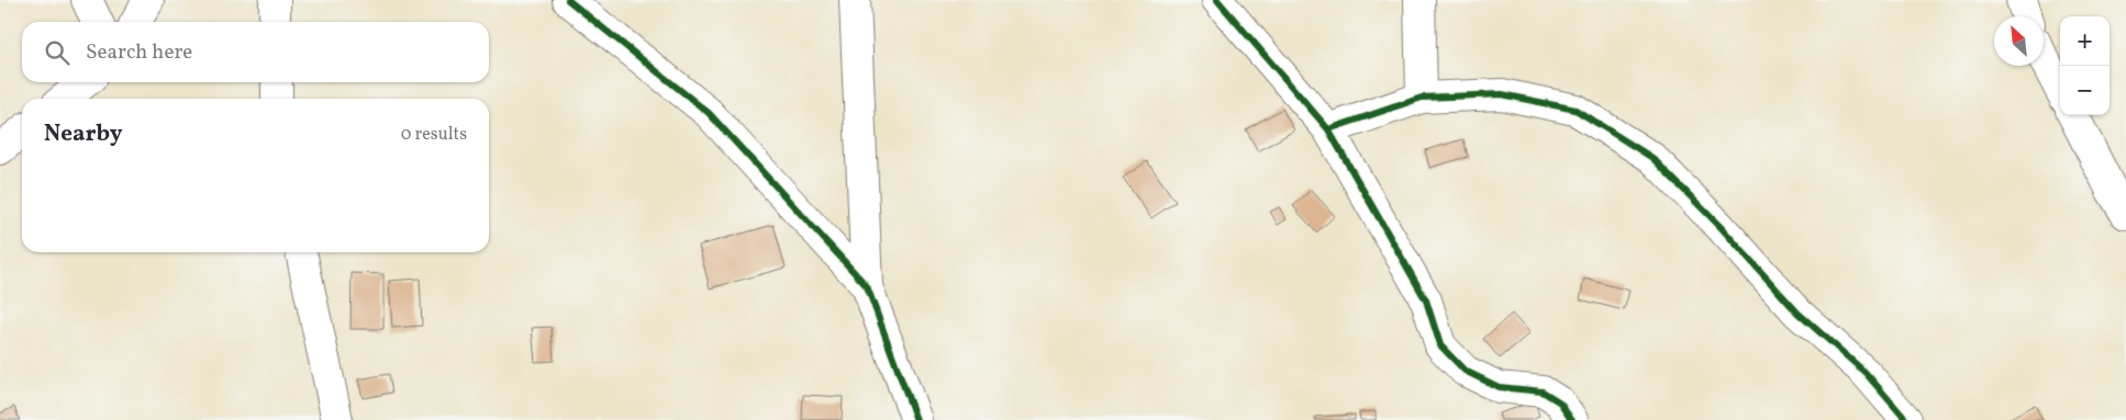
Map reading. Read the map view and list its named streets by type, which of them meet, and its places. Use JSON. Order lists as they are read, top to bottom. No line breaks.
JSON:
{"north":"top left","page":{"map_buttons":["+","−"],"search":"Search here","heading":["Nearby","0 results"]}}
